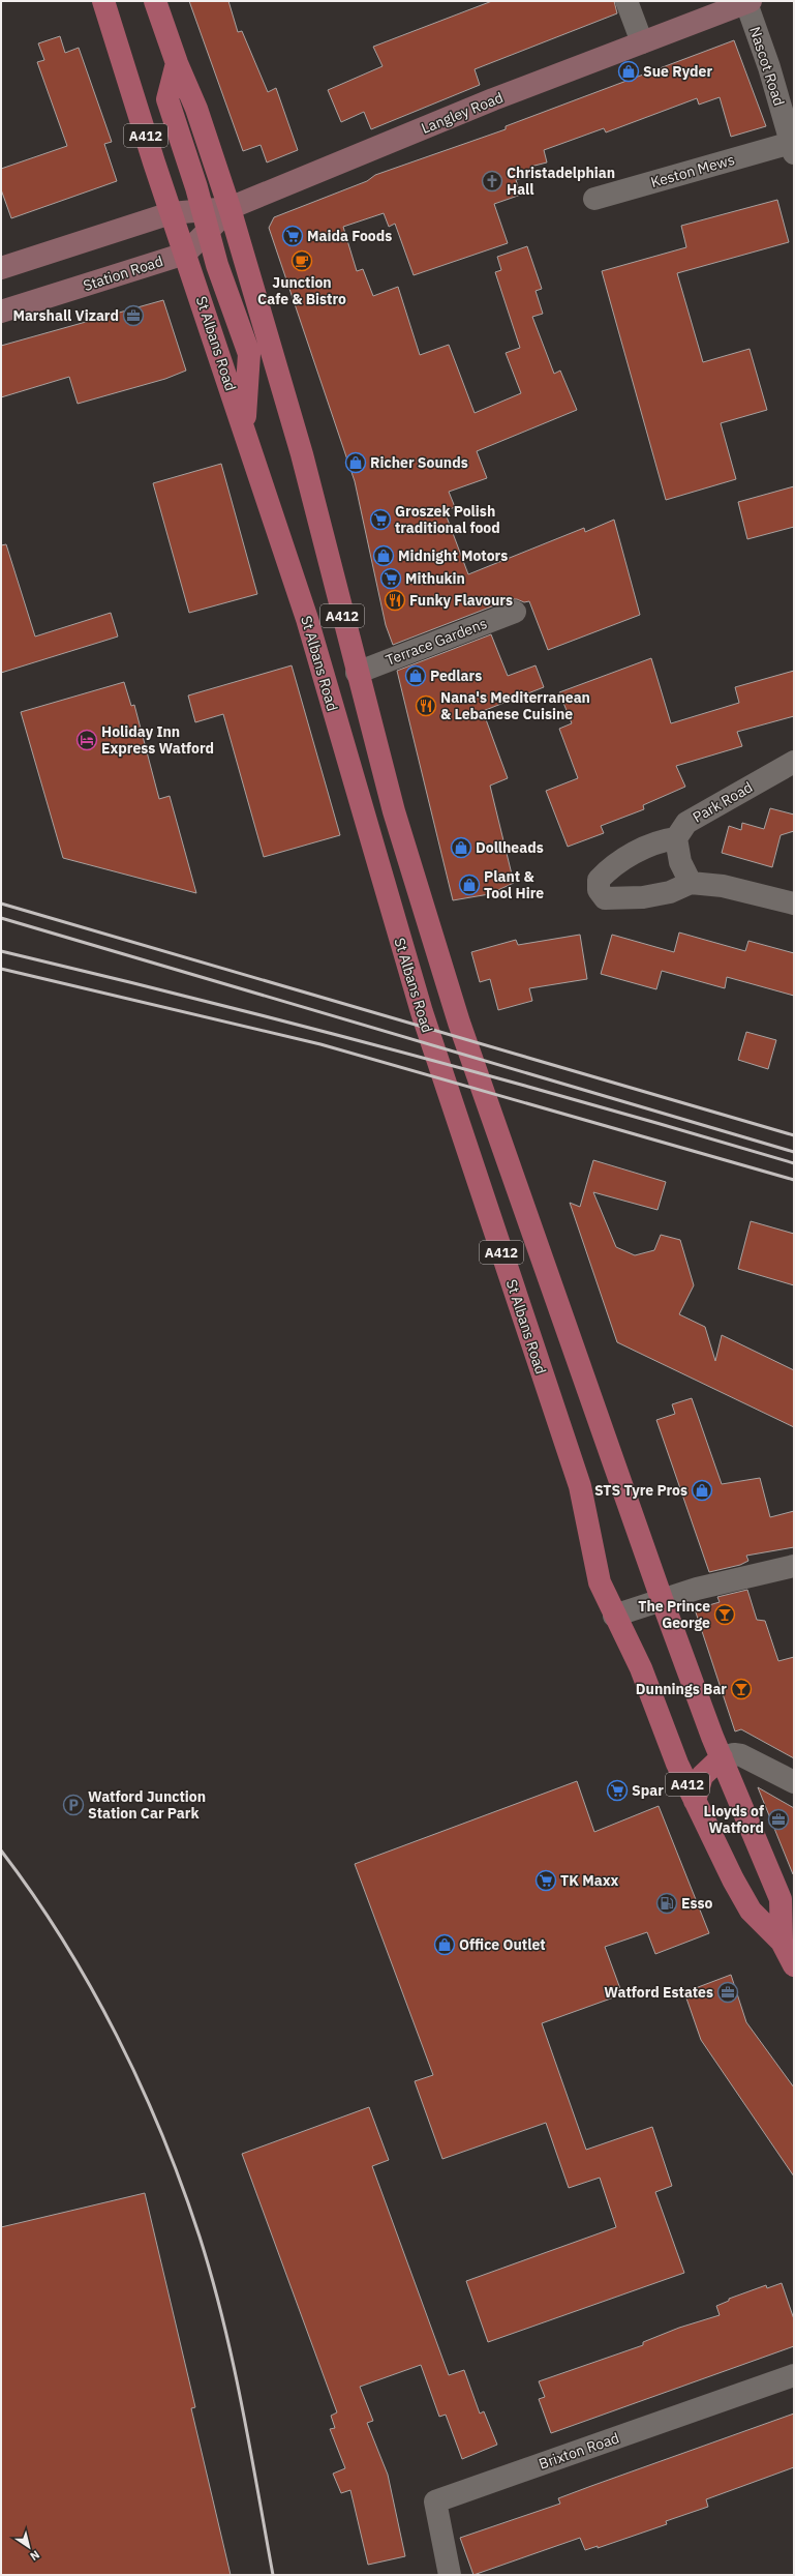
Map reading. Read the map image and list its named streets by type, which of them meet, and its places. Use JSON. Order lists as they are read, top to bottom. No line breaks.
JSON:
{"streets":{"main road":["A412","St Albans Road"],"street":["Nascot Road","Langley Road","Keston Mews","Station Road","Terrace Gardens","Park Road","Brixton Road"]},"crossings":[["Nascot Road","Langley Road"],["Nascot Road","Keston Mews"],["Langley Road","Station Road"],["Langley Road","St Albans Road"],["Station Road","St Albans Road"],["St Albans Road","Terrace Gardens"]],"places":{"shop":["Sue Ryder","Richer Sounds","Midnight Motors","Pedlars","Dollheads","Plant & Tool Hire","STS Tyre Pros","Office Outlet"],"church":["Christadelphian Hall"],"supermarket":["Maida Foods","Groszek Polish traditional food","Mithukin","Spar","TK Maxx"],"cafe":["Junction Cafe & Bistro"],"office":["Marshall Vizard","Lloyds of Watford","Watford Estates"],"restaurant":["Funky Flavours","Nana's Mediterranean & Lebanese Cuisine"],"hotel":["Holiday Inn Express Watford"],"bar":["The Prince George","Dunnings Bar"],"parking":["Watford Junction Station Car Park"],"fuel station":["Esso"]},"north":"bottom right"}
